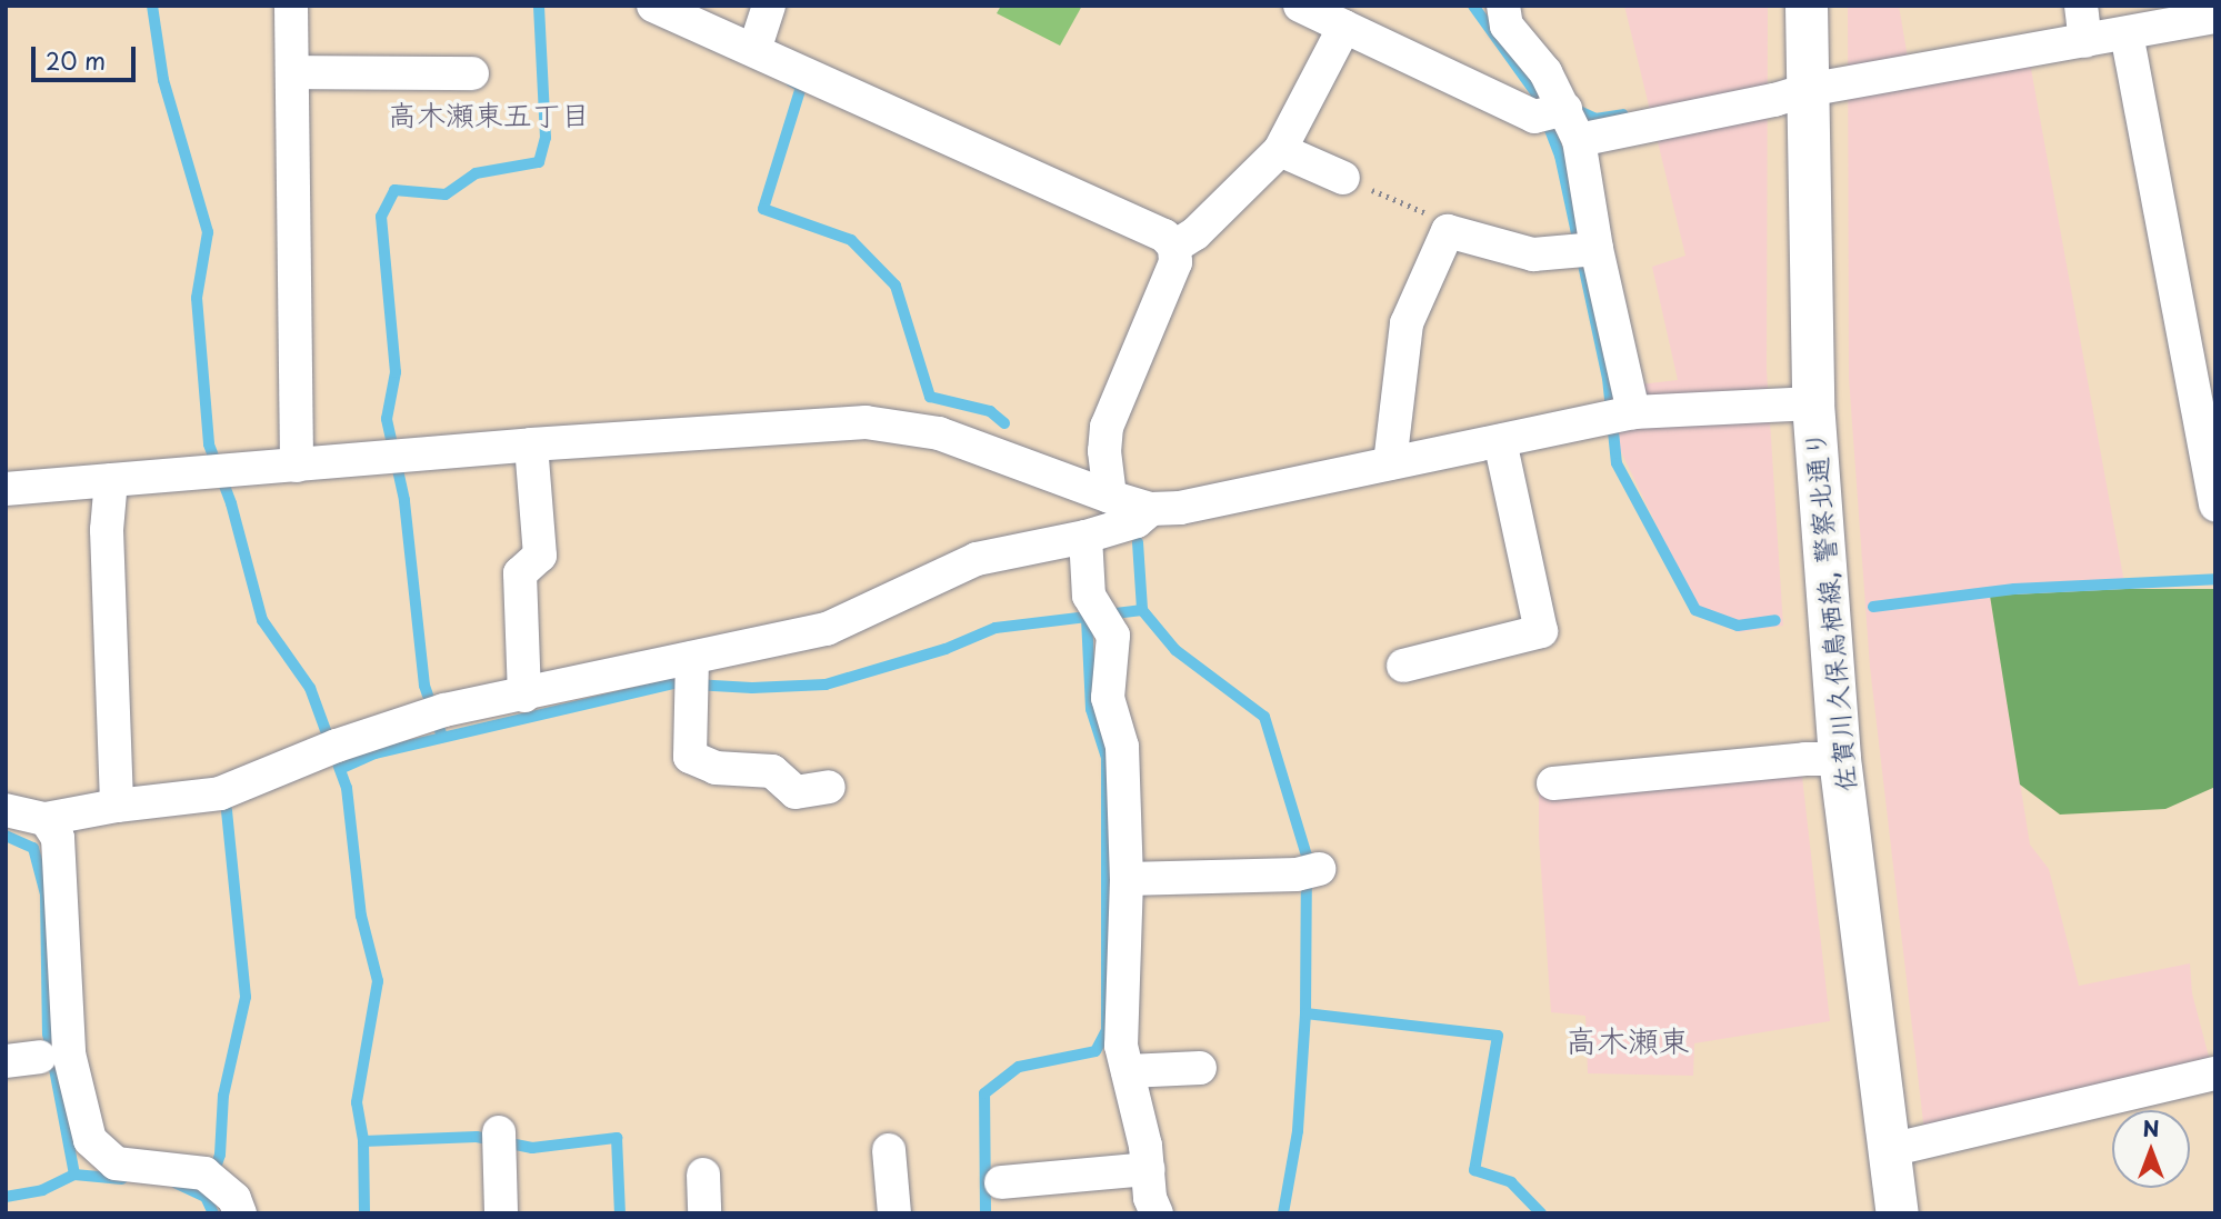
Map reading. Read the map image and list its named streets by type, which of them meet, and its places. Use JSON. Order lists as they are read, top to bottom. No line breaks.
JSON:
{"streets":{"main road":["佐賀川久保鳥栖線, 警察北通り"]},"districts":["高木瀬東五丁目","高木瀬東"],"scale_bar":"20 m","north":"top"}
